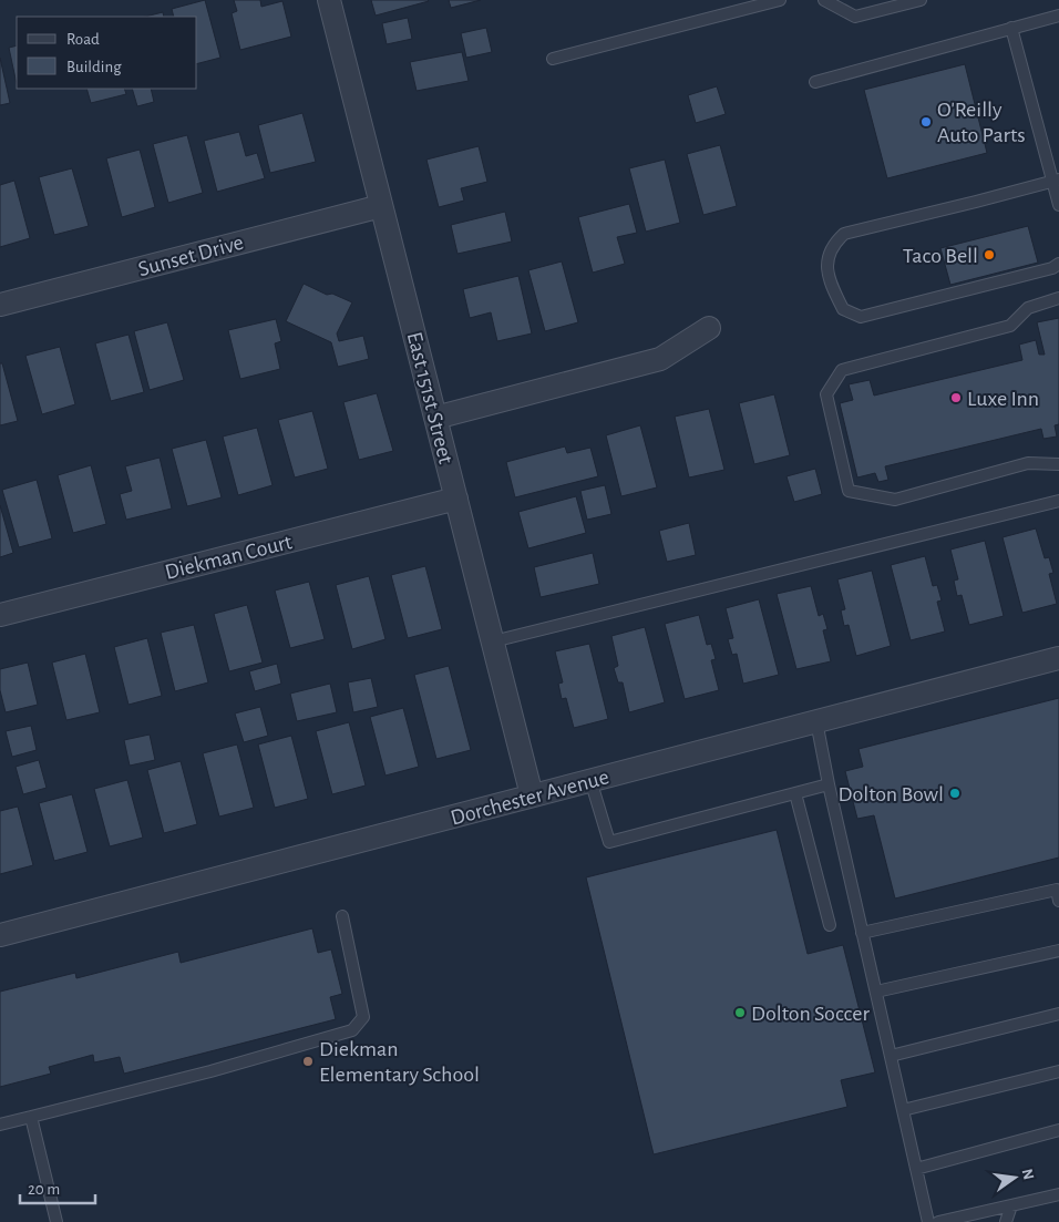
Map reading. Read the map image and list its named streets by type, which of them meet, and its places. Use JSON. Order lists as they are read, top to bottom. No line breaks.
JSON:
{"streets":{"street":["Sunset Drive","East 151st Street","Diekman Court","Dorchester Avenue"]},"crossings":[["Sunset Drive","East 151st Street"],["East 151st Street","Diekman Court"],["East 151st Street","Dorchester Avenue"]],"places":["O'Reilly Auto Parts","Taco Bell","Luxe Inn","Dolton Bowl","Dolton Soccer","Diekman Elementary School"],"legend":["Road","Building"],"scale_bar":"20 m","north":"right"}
